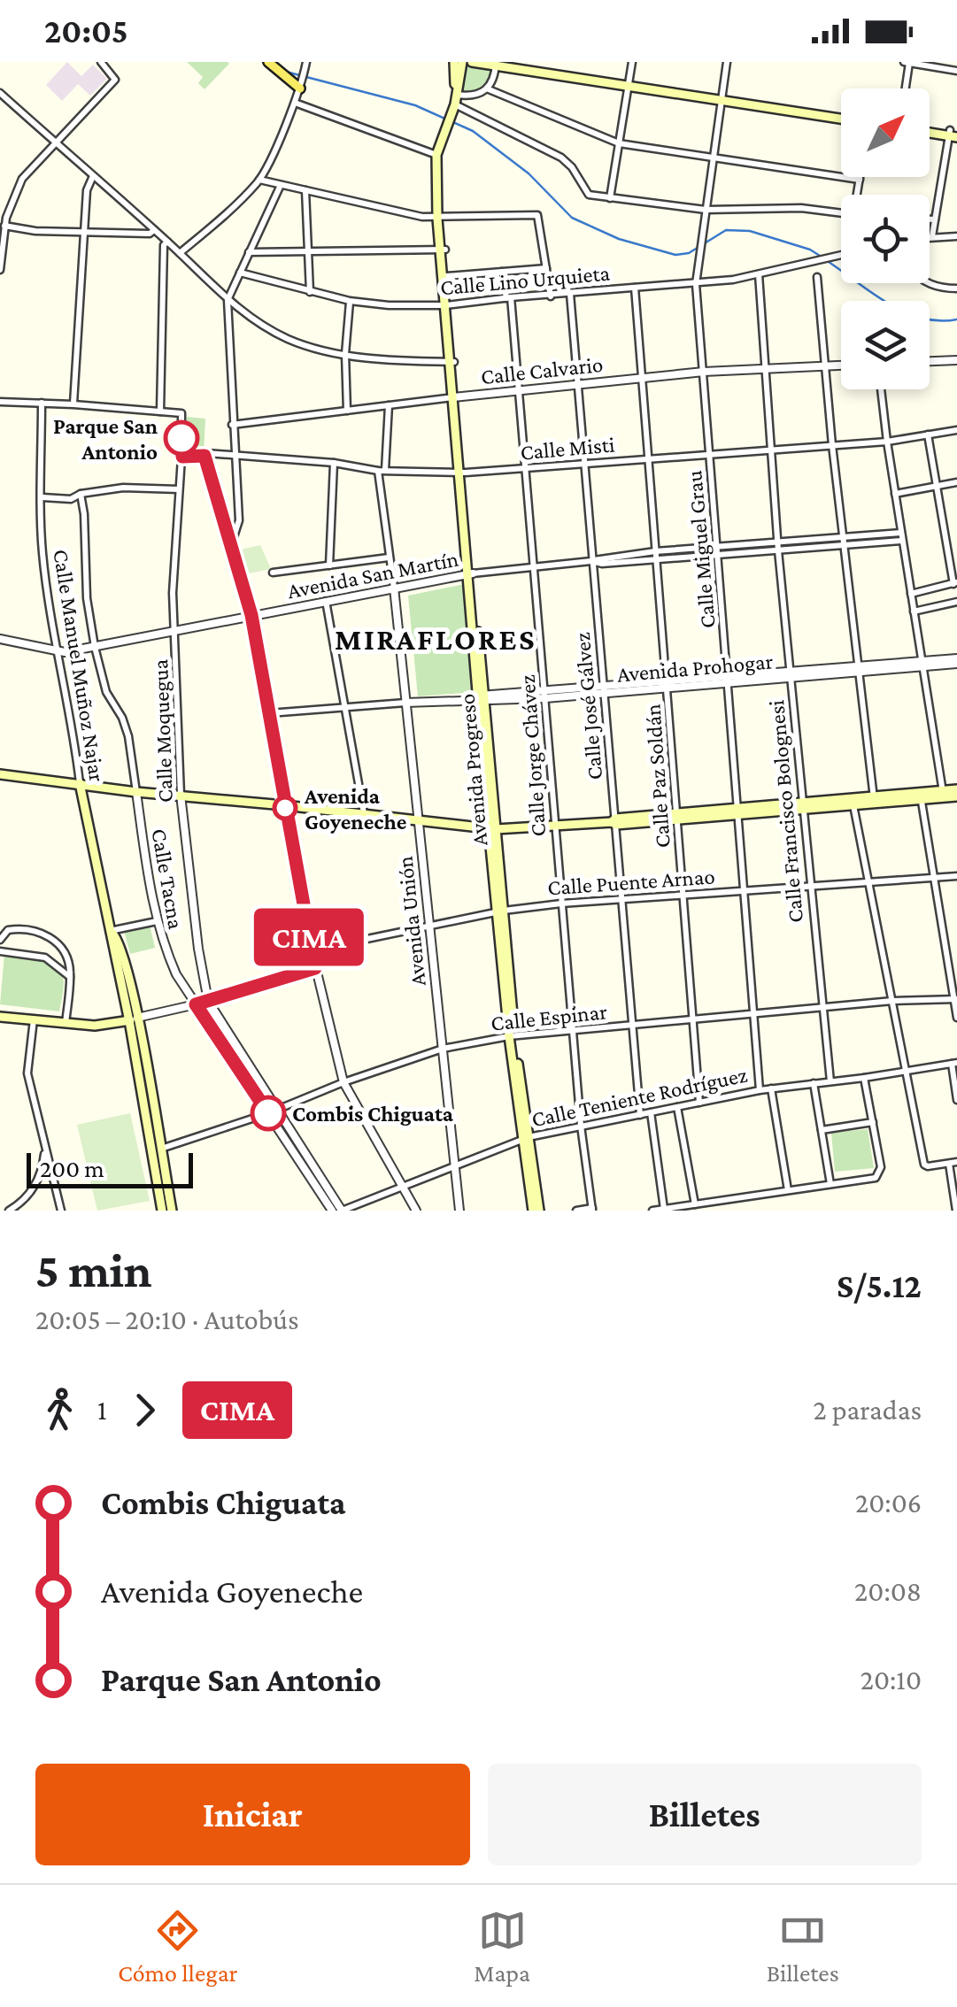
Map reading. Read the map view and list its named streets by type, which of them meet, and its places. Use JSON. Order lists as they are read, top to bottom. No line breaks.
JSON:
{"streets":{"main road":["Calle Manuel Muñoz Najar","Avenida Progreso"],"street":["Calle Lino Urquieta","Calle Calvario","Calle Misti","Calle Miguel Grau","Avenida San Martín","Avenida Prohogar","Calle José Gálvez","Calle Moquegua","Calle Jorge Chávez","Calle Paz Soldán","Calle Francisco Bolognesi","Calle Tacna","Calle Puente Arnao","Avenida Unión","Calle Espinar","Calle Teniente Rodríguez"]},"crossings":[["Calle Lino Urquieta","Calle Miguel Grau"],["Calle Lino Urquieta","Calle José Gálvez"],["Calle Lino Urquieta","Calle Jorge Chávez"],["Calle Lino Urquieta","Avenida Progreso"],["Calle Lino Urquieta","Calle Paz Soldán"],["Calle Lino Urquieta","Calle Francisco Bolognesi"],["Calle Calvario","Calle Miguel Grau"],["Calle Calvario","Calle José Gálvez"],["Calle Calvario","Calle Jorge Chávez"],["Calle Calvario","Avenida Progreso"],["Calle Calvario","Calle Paz Soldán"],["Calle Calvario","Calle Francisco Bolognesi"],["Calle Calvario","Avenida Unión"],["Calle Misti","Calle Miguel Grau"],["Calle Misti","Calle José Gálvez"],["Calle Misti","Calle Moquegua"],["Calle Misti","Calle Jorge Chávez"],["Calle Misti","Avenida Progreso"],["Calle Misti","Calle Paz Soldán"],["Calle Misti","Calle Francisco Bolognesi"],["Calle Misti","Avenida Unión"],["Calle Miguel Grau","Avenida San Martín"],["Calle Miguel Grau","Avenida Prohogar"],["Calle Miguel Grau","Calle Puente Arnao"],["Calle Miguel Grau","Calle Espinar"],["Calle Miguel Grau","Calle Teniente Rodríguez"],["Avenida San Martín","Calle Manuel Muñoz Najar"],["Avenida San Martín","Calle José Gálvez"],["Avenida San Martín","Calle Moquegua"],["Avenida San Martín","Calle Jorge Chávez"],["Avenida San Martín","Avenida Progreso"],["Avenida San Martín","Calle Paz Soldán"],["Avenida San Martín","Calle Francisco Bolognesi"],["Avenida San Martín","Calle Tacna"],["Avenida San Martín","Avenida Unión"],["Avenida Prohogar","Calle José Gálvez"],["Avenida Prohogar","Calle Jorge Chávez"],["Avenida Prohogar","Avenida Progreso"],["Avenida Prohogar","Calle Paz Soldán"],["Avenida Prohogar","Calle Francisco Bolognesi"],["Avenida Prohogar","Avenida Unión"],["Calle José Gálvez","Calle Puente Arnao"],["Calle José Gálvez","Calle Espinar"],["Calle José Gálvez","Calle Teniente Rodríguez"],["Calle Jorge Chávez","Calle Puente Arnao"],["Calle Jorge Chávez","Calle Espinar"],["Calle Jorge Chávez","Calle Teniente Rodríguez"],["Avenida Progreso","Calle Puente Arnao"],["Avenida Progreso","Calle Espinar"],["Avenida Progreso","Calle Teniente Rodríguez"],["Calle Paz Soldán","Calle Puente Arnao"],["Calle Paz Soldán","Calle Espinar"],["Calle Paz Soldán","Calle Teniente Rodríguez"],["Calle Francisco Bolognesi","Calle Puente Arnao"],["Calle Francisco Bolognesi","Calle Espinar"],["Calle Francisco Bolognesi","Calle Teniente Rodríguez"],["Calle Tacna","Calle Espinar"],["Calle Puente Arnao","Avenida Unión"],["Avenida Unión","Calle Espinar"],["Avenida Unión","Calle Teniente Rodríguez"]],"districts":["MIRAFLORES"],"places":["Parque San Antonio","Avenida Goyeneche","Combis Chiguata"],"lines":["bus line CIMA"],"scale_bar":"200 m","north":"top right","page":{"status":"20:05","on_map":"CIMA","scale":"200 m","heading":["5 min","20:05 – 20:10 · Autobús","S/5.12"],"legs":["1","CIMA","2 paradas"],"list":[{"name":"Combis Chiguata","value":"20:06"},{"name":"Avenida Goyeneche","value":"20:08"},{"name":"Parque San Antonio","value":"20:10"}],"buttons":["Iniciar","Billetes"],"tabs":["Cómo llegar","Mapa","Billetes"]}}
